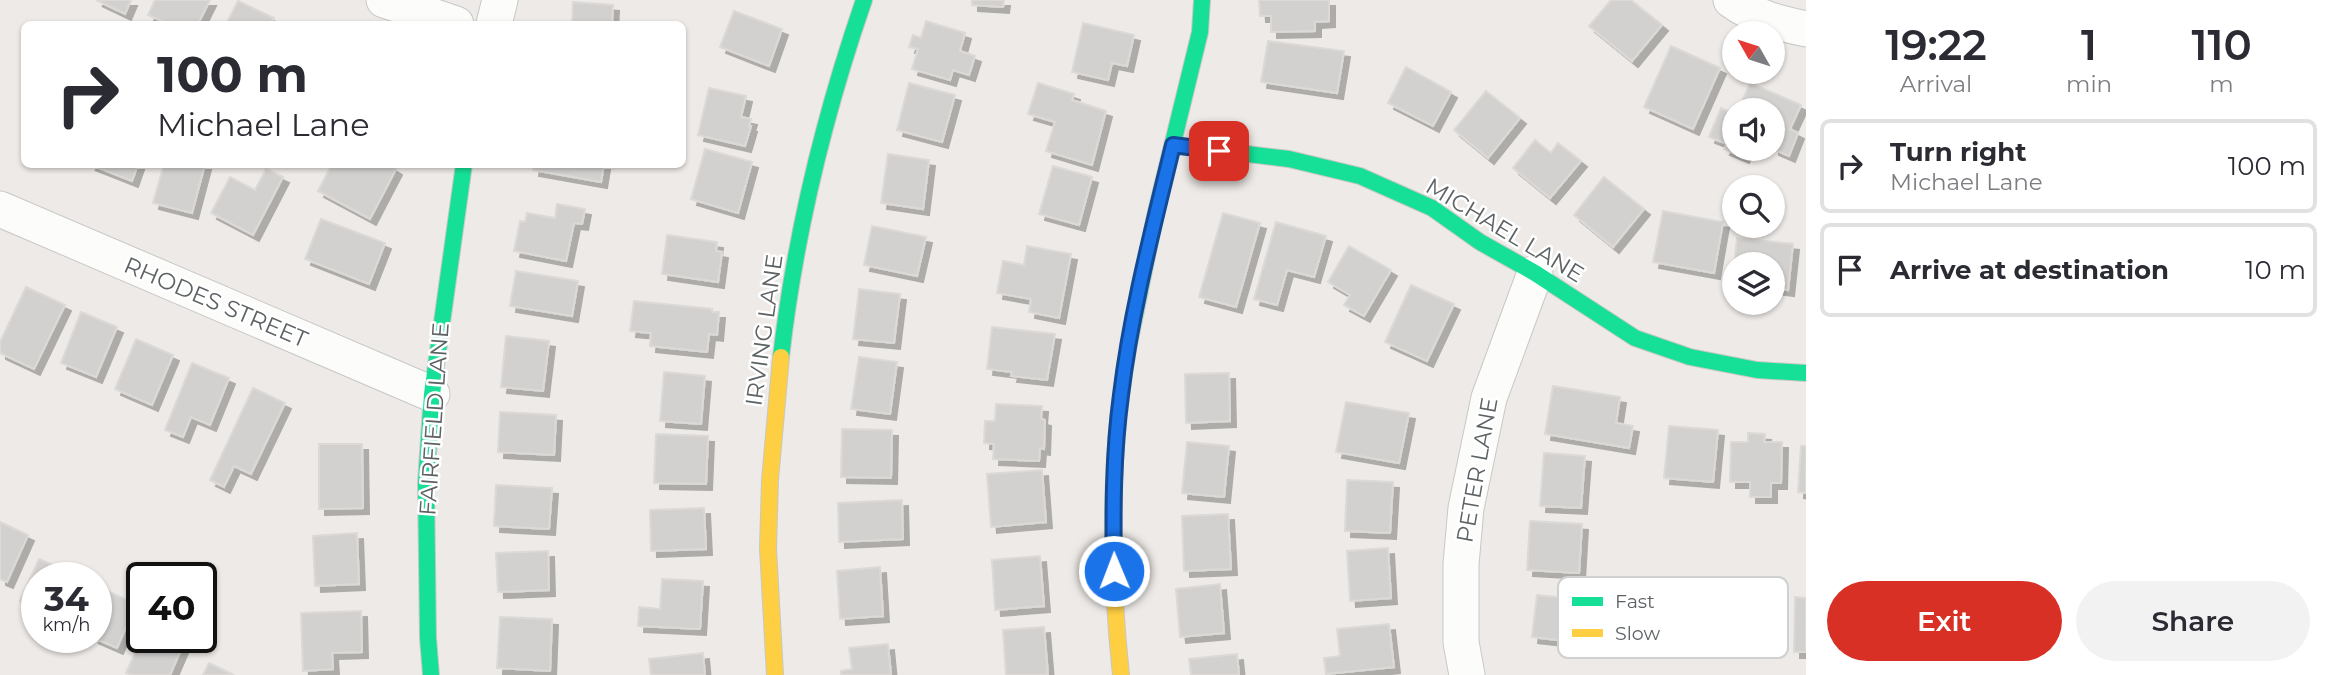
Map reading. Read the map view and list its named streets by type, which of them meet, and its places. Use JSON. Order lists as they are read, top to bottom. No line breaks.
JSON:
{"streets":{"street":["MICHAEL LANE","RHODES STREET","IRVING LANE","FAIRFIELD LANE","PETER LANE"]},"crossings":[["MICHAEL LANE","PETER LANE"],["RHODES STREET","FAIRFIELD LANE"]],"legend":["Fast","Slow"],"north":"top left","page":{"eta":["19:22","Arrival","1","min","110","m"],"turn":["100 m","Michael Lane"],"list":[{"name":"Turn right","note":"Michael Lane","value":"100 m"},{"name":"Arrive at destination","value":"10 m"}],"speed":"34 km/h","limit":"40","buttons":["Exit","Share"]}}
